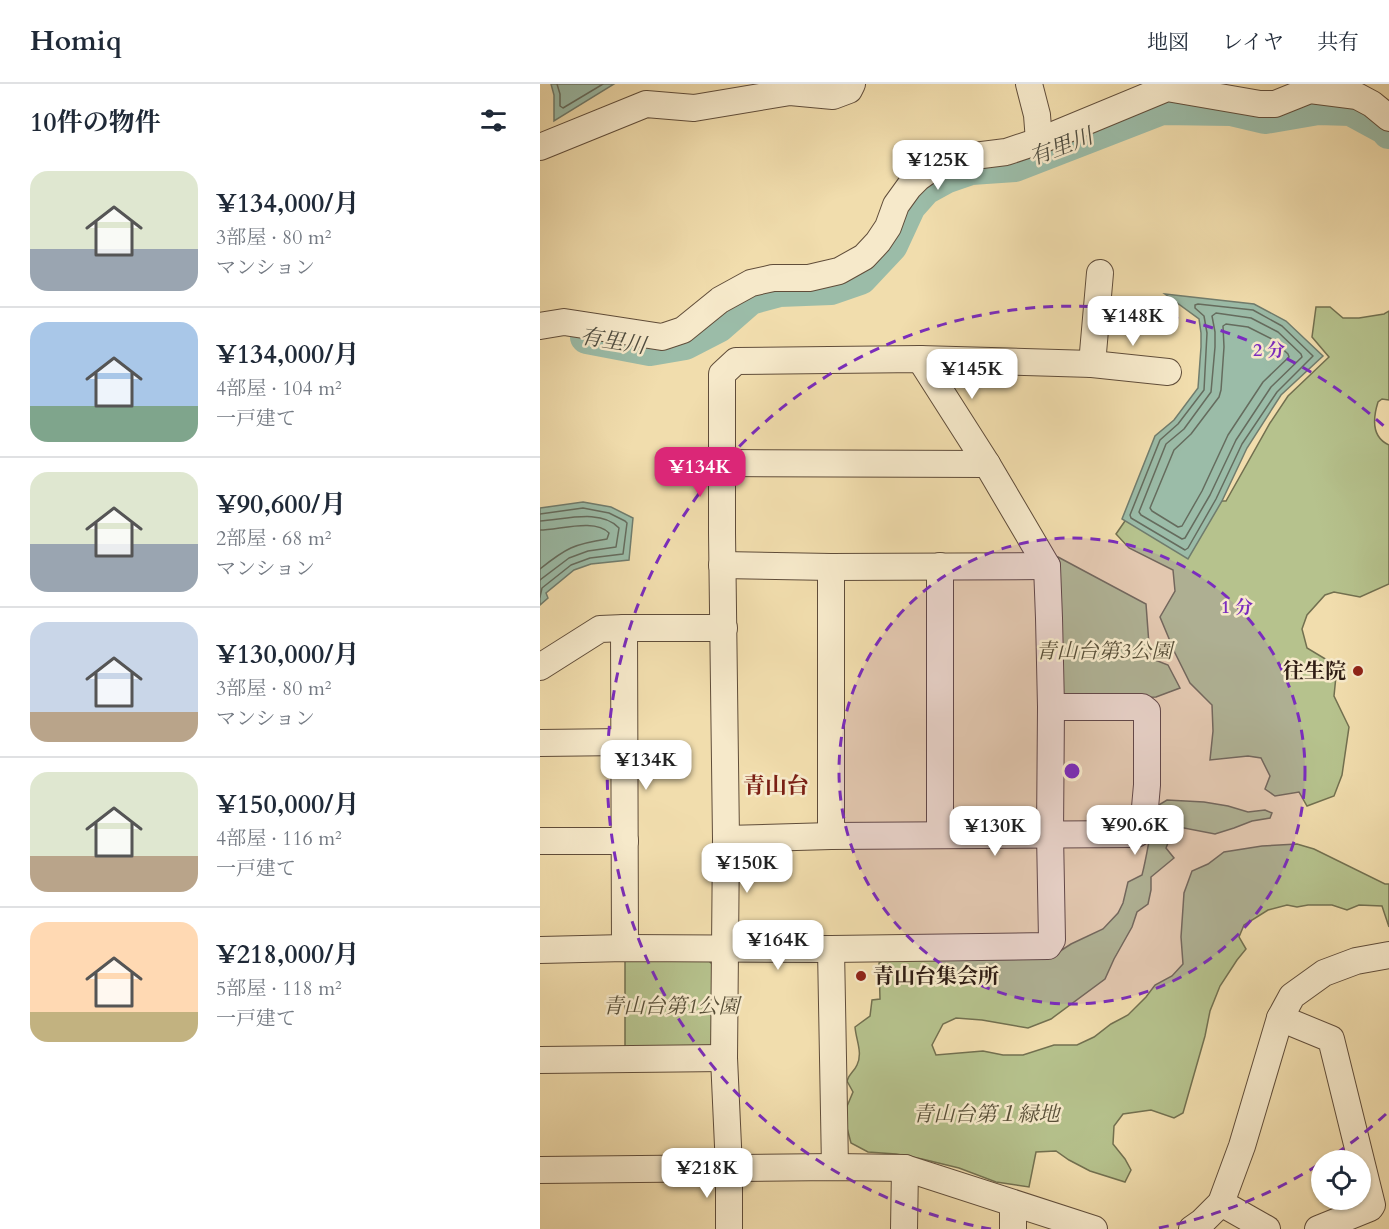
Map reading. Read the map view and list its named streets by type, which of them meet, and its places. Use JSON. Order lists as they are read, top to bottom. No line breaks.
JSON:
{"districts":["青山台"],"water":["有里川"],"parks":["青山台第3公園","青山台第1公園","青山台第１緑地"],"places":["往生院","青山台集会所"],"page":{"header":"Homiq","nav":["地図","レイヤ","共有"],"heading":"10件の物件","price":["¥125K","¥148K","¥145K","¥134K","¥134K","¥90.6K","¥130K","¥150K","¥164K","¥218K"],"list":[{"name":"¥134,000/月","note":"3部屋 · 80 m² · マンション"},{"name":"¥134,000/月","note":"4部屋 · 104 m² · 一戸建て"},{"name":"¥90,600/月","note":"2部屋 · 68 m² · マンション"},{"name":"¥130,000/月","note":"3部屋 · 80 m² · マンション"},{"name":"¥150,000/月","note":"4部屋 · 116 m² · 一戸建て"},{"name":"¥218,000/月","note":"5部屋 · 118 m² · 一戸建て"}]},"rings":["2 分","1 分"]}
